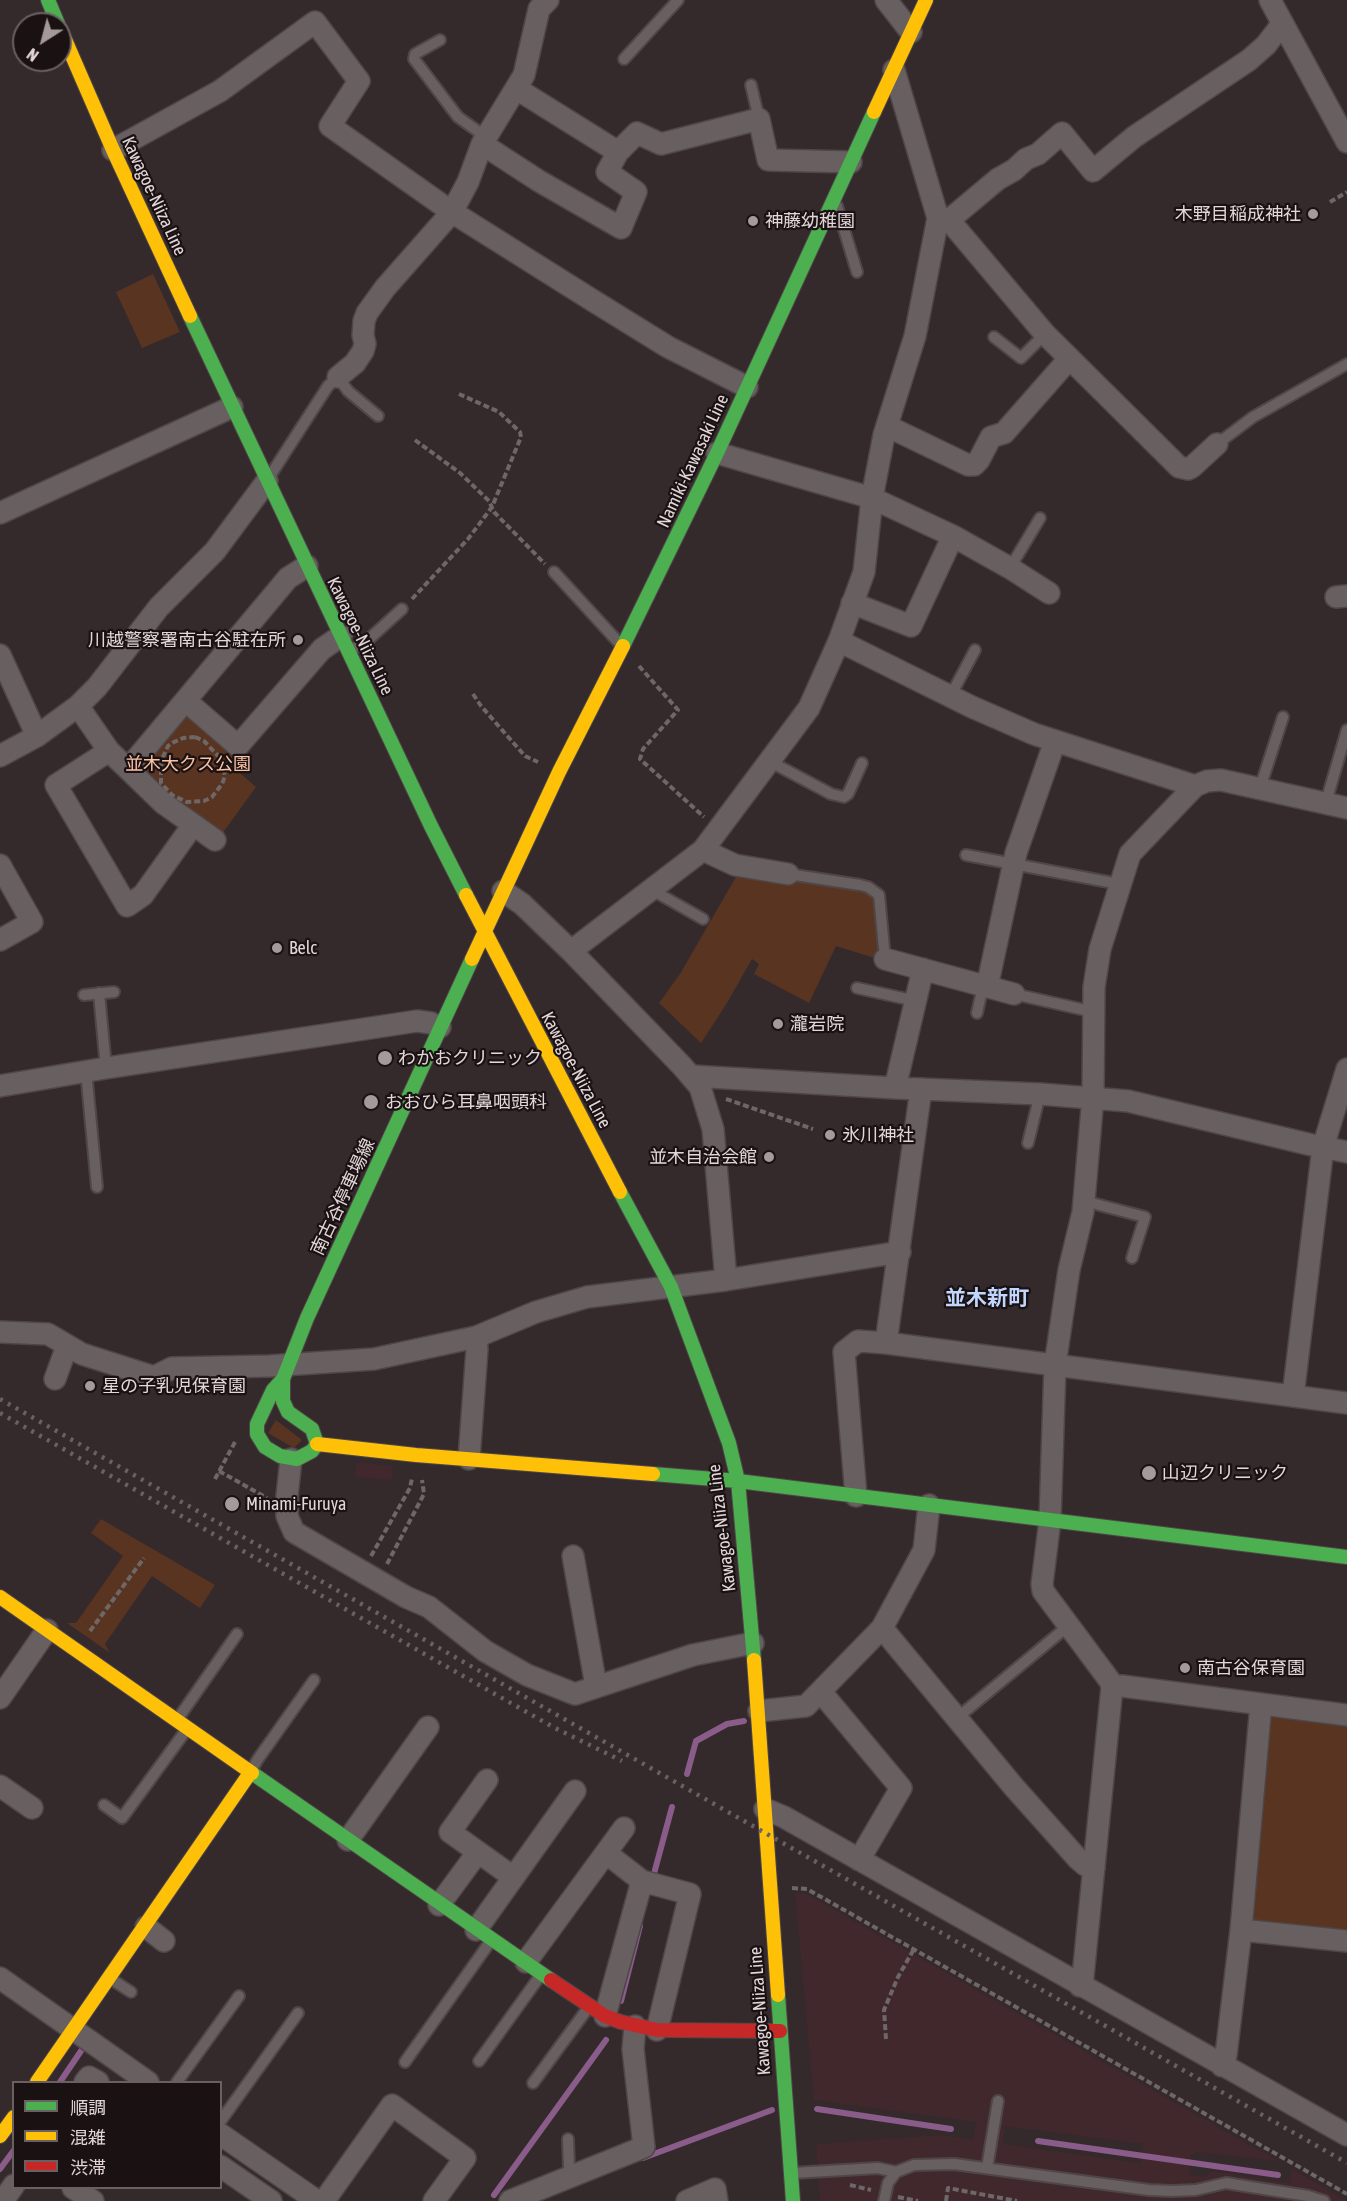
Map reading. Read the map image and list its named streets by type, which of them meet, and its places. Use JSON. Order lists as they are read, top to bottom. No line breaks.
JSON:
{"streets":{"main road":["Kawagoe-Niiza Line","Namiki-Kawasaki Line","南古谷停車場線"]},"crossings":[["Kawagoe-Niiza Line","Namiki-Kawasaki Line"],["Kawagoe-Niiza Line","南古谷停車場線"],["Namiki-Kawasaki Line","南古谷停車場線"]],"districts":["並木新町"],"parks":["並木大クス公園"],"places":["木野目稲成神社","神藤幼稚園","川越警察署南古谷駐在所","Belc","瀧岩院","わかおクリニック","おおひら耳鼻咽頭科","氷川神社","並木自治会館","星の子乳児保育園","山辺クリニック","Minami-Furuya","南古谷保育園"],"legend":["順調","混雑","渋滞"],"north":"bottom left"}
